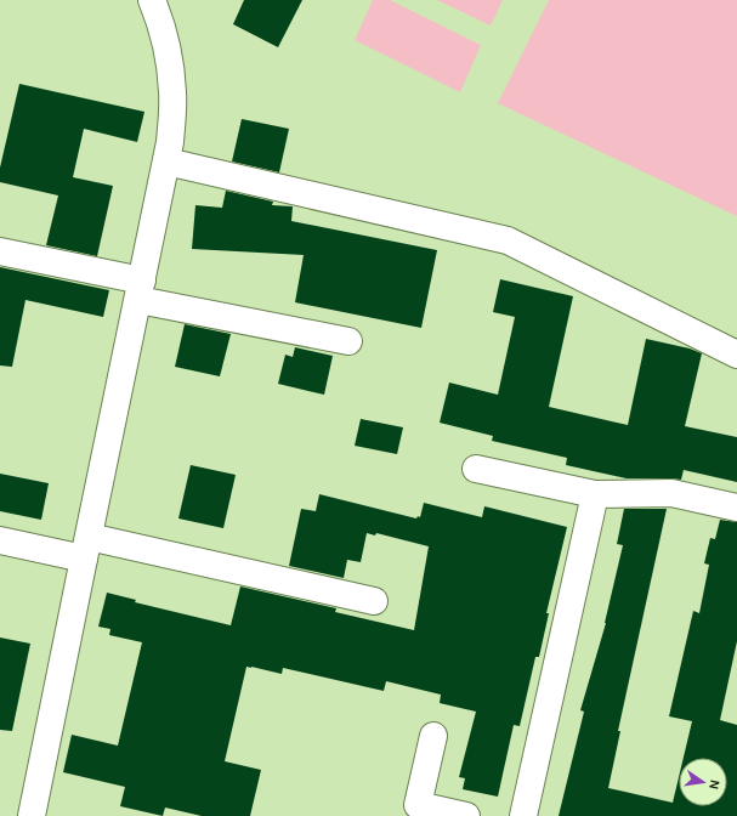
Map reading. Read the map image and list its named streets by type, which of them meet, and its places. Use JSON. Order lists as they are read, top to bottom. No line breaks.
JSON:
{"north":"right"}
